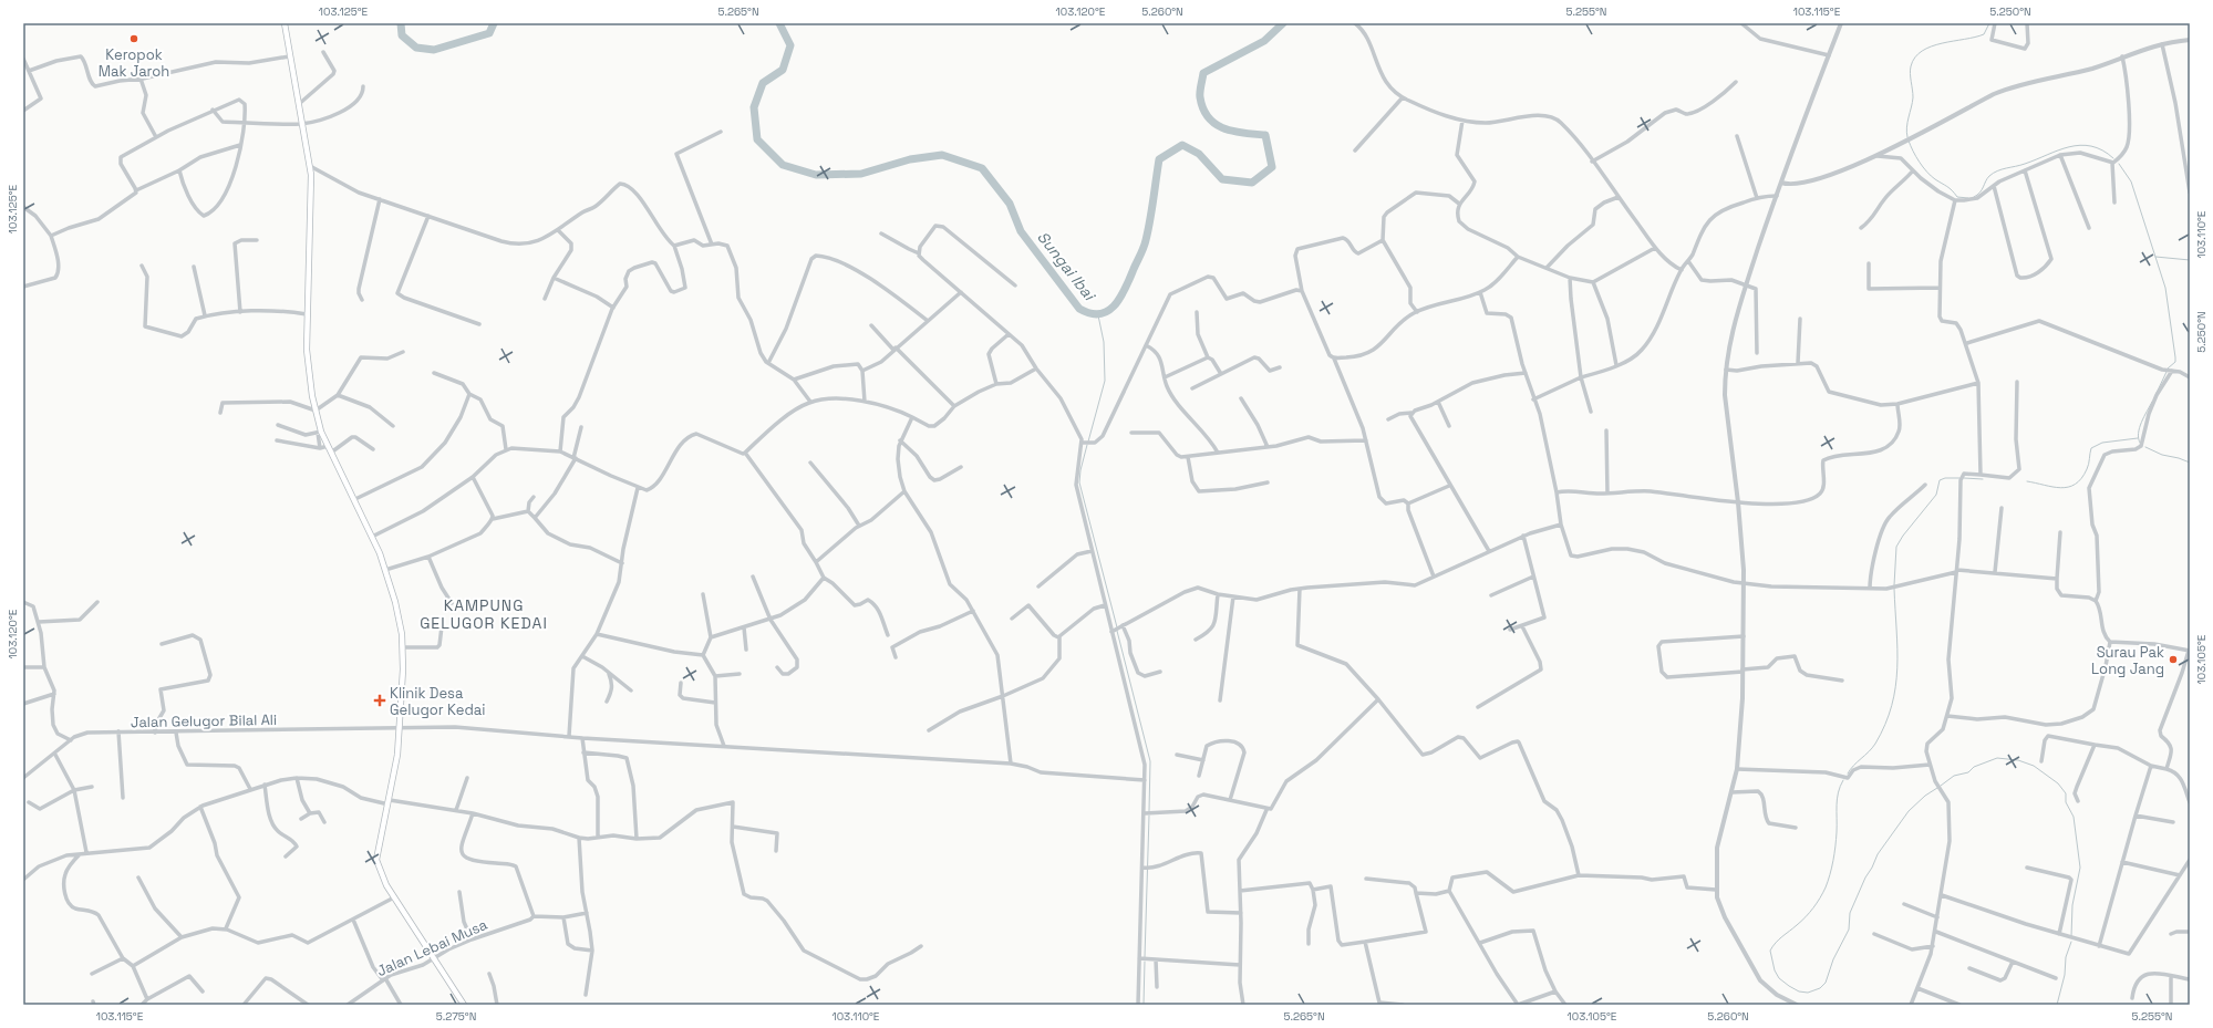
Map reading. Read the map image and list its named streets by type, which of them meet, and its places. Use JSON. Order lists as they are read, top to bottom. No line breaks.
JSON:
{"streets":{"street":["Jalan Gelugor Bilal Ali","Jalan Lebai Musa"]},"districts":["KAMPUNG GELUGOR KEDAI"],"water":["Sungai Ibai"],"places":{"other":["Keropok Mak Jaroh","Surau Pak Long Jang"],"health":["Klinik Desa Gelugor Kedai"]},"coordinates":["103.125°E","5.265°N","103.120°E","5.260°N","5.255°N","103.115°E","5.250°N","103.110°E","103.105°E","5.275°N"]}
